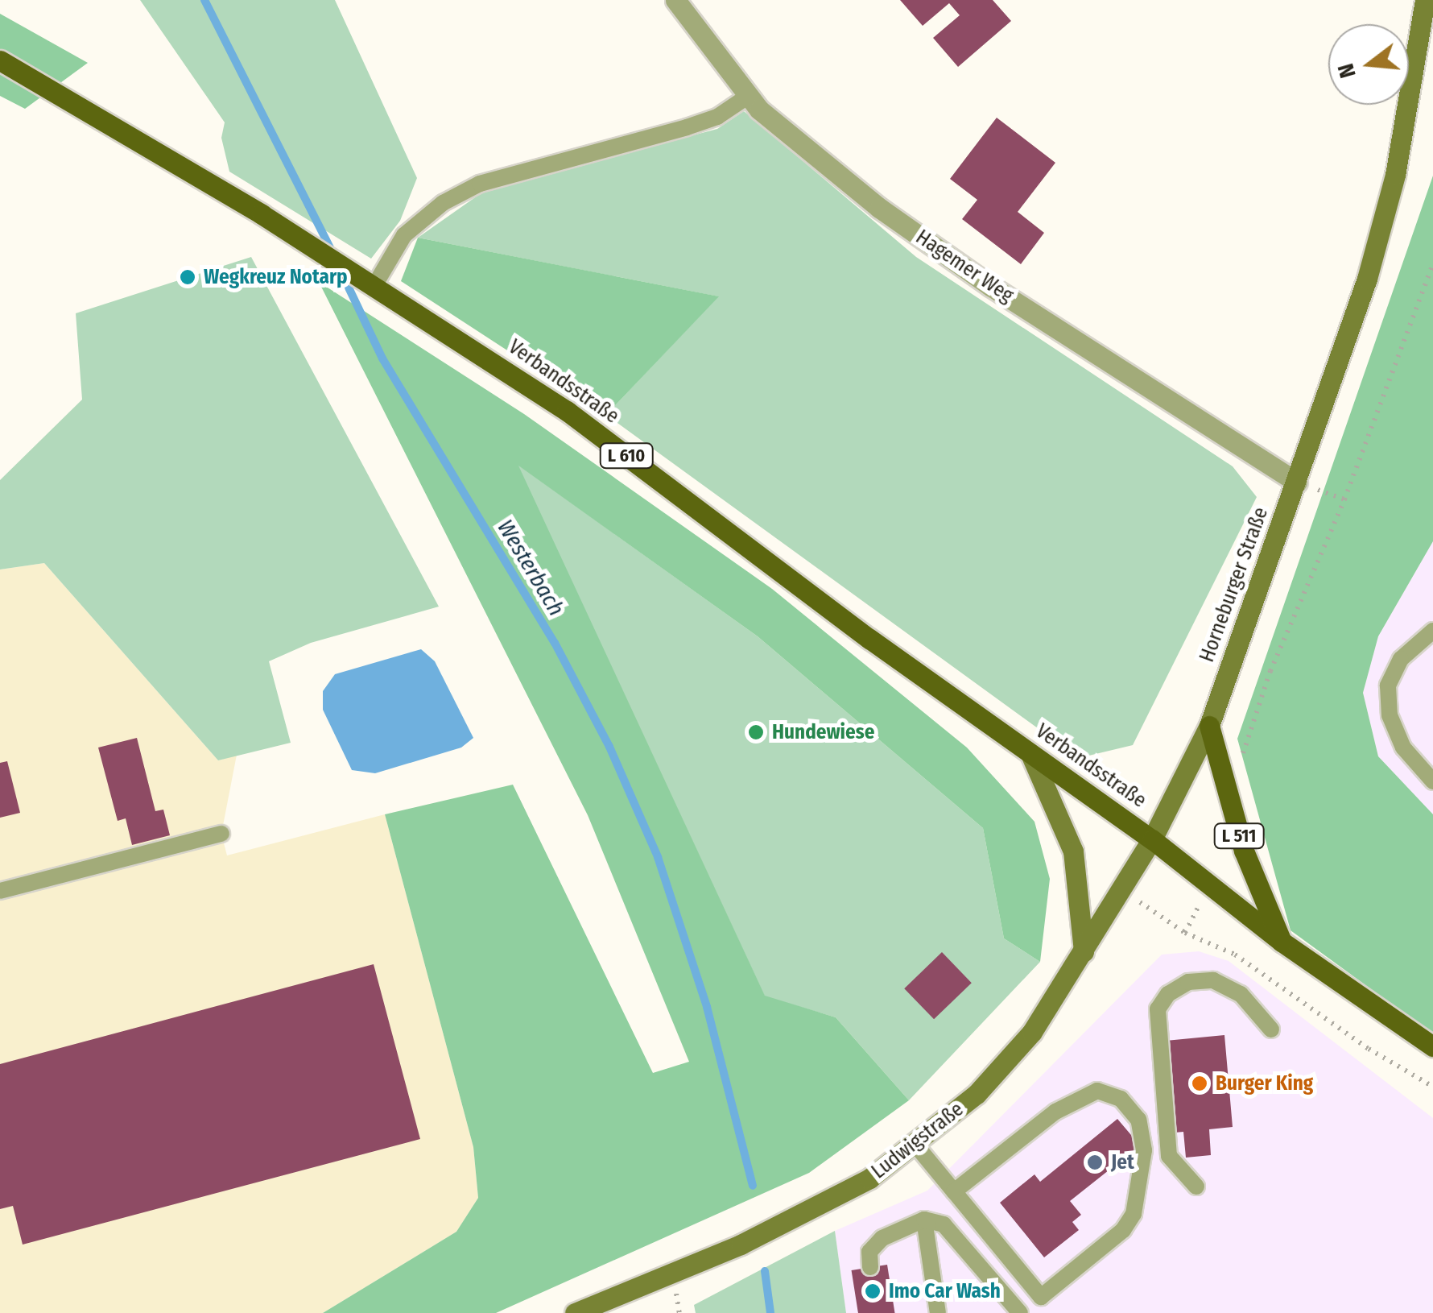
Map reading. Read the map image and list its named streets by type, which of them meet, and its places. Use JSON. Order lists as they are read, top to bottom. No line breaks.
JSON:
{"streets":{"main road":["Verbandsstraße","L 610","Horneburger Straße","L 511","Ludwigstraße"],"street":["Hagemer Weg"]},"crossings":[["Hagemer Weg","Horneburger Straße"],["Verbandsstraße","Horneburger Straße"],["Verbandsstraße","L 511"],["Verbandsstraße","Ludwigstraße"],["Horneburger Straße","L 511"],["Horneburger Straße","Ludwigstraße"],["L 511","Ludwigstraße"]],"water":["Westerbach"],"places":["Wegkreuz Notarp","Hundewiese","Burger King","Jet","Imo Car Wash"],"north":"left"}
